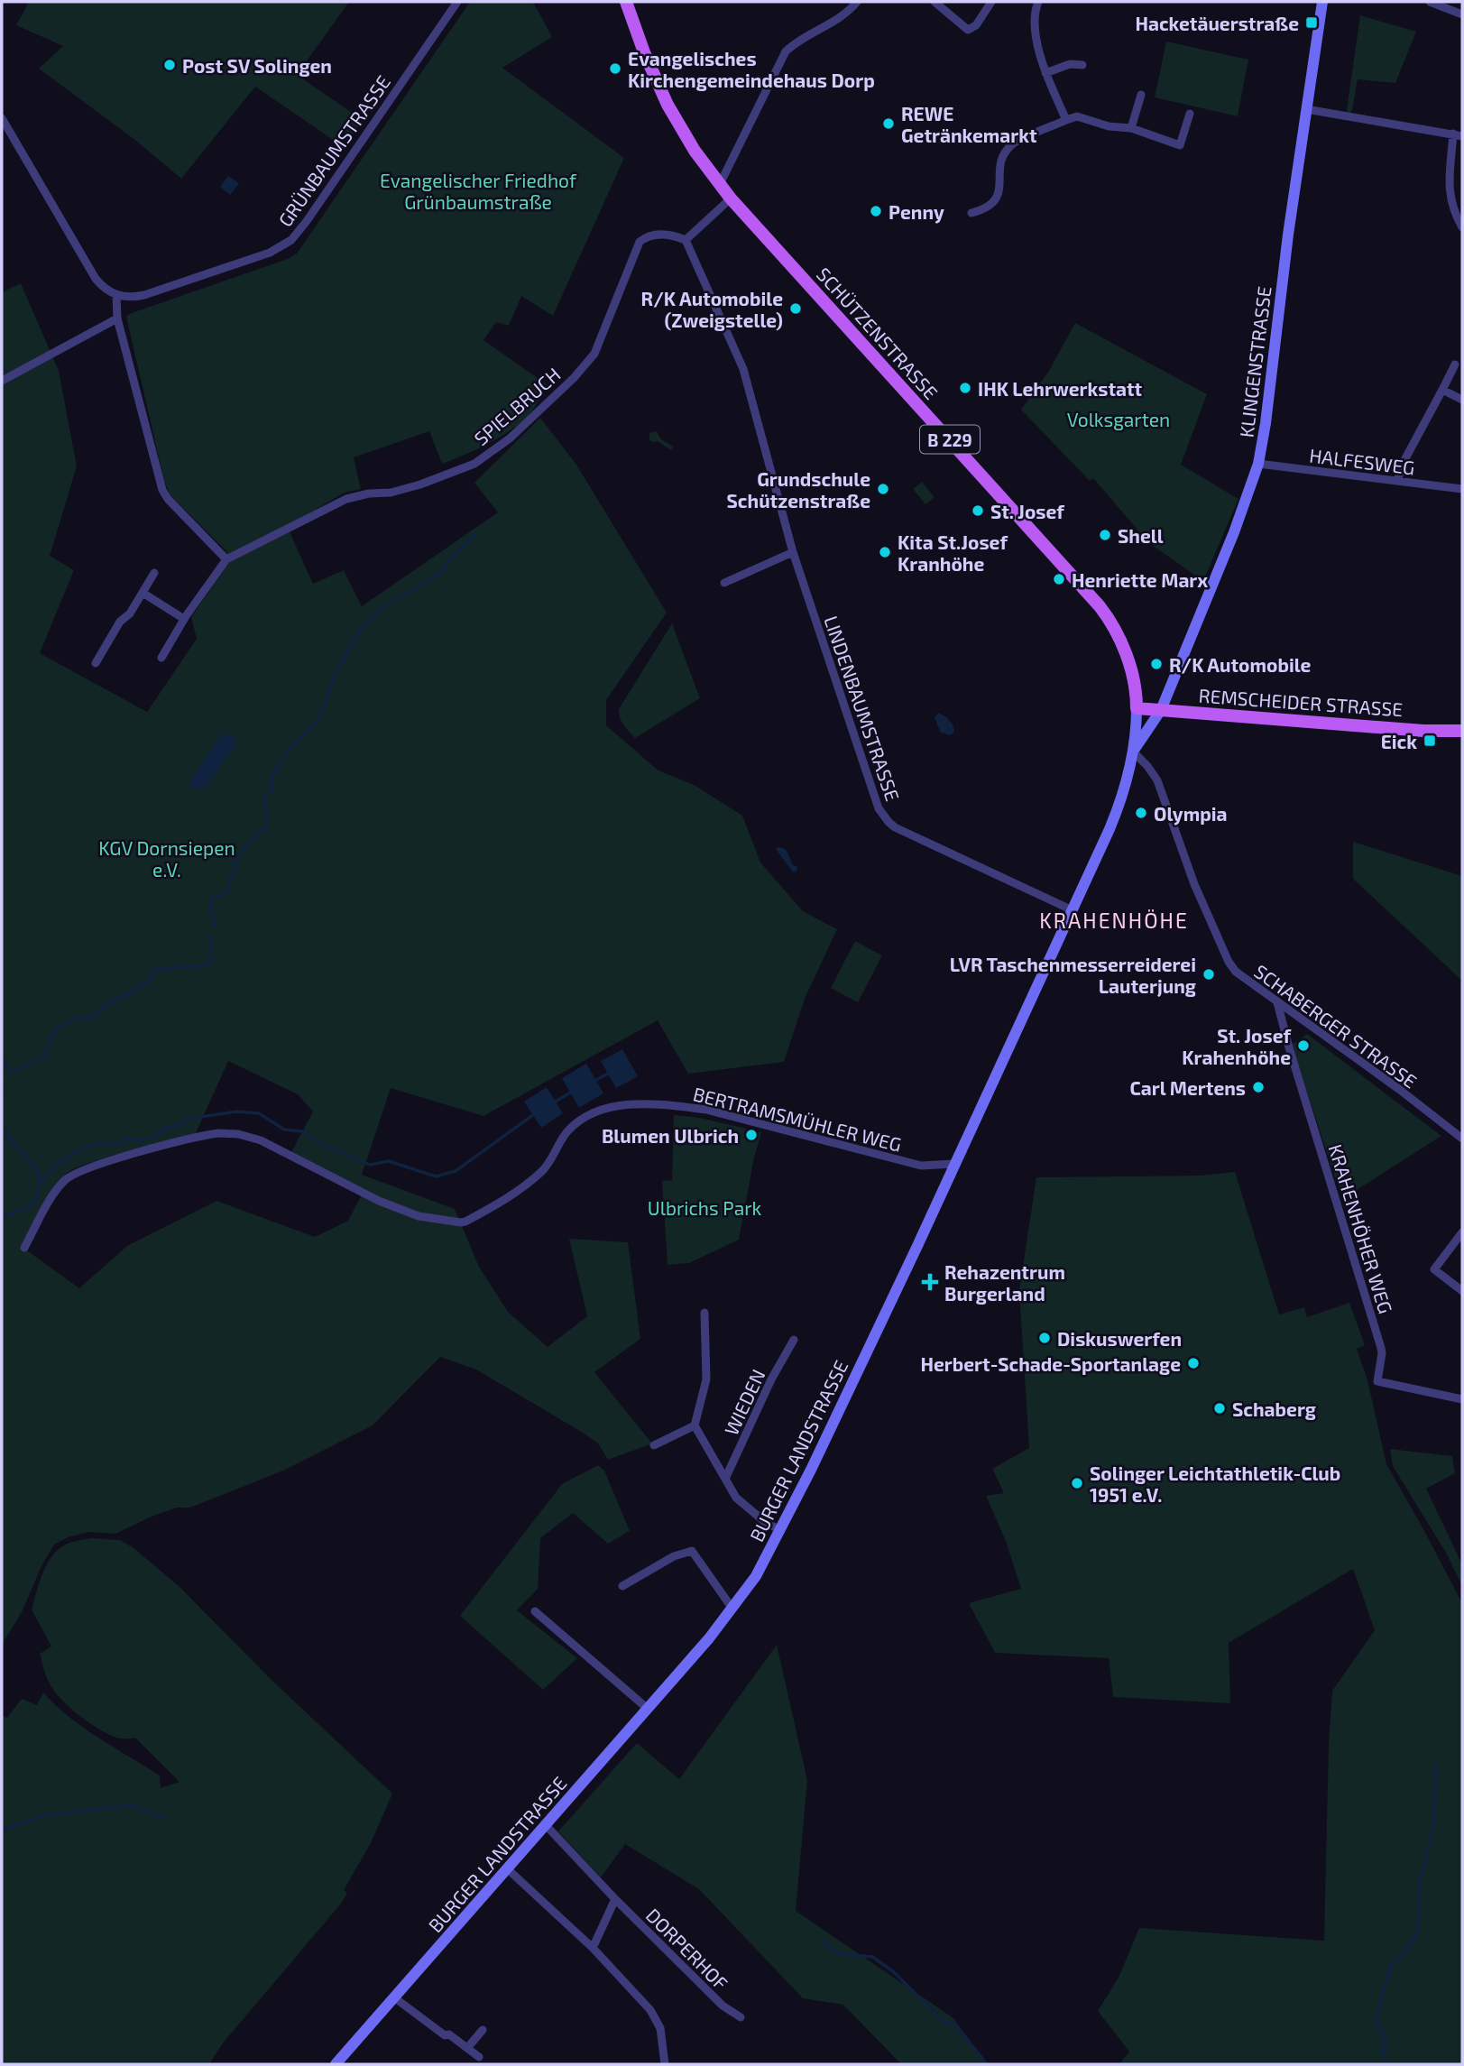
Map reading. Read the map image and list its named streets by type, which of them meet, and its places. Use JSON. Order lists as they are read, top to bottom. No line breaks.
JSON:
{"streets":{"main road":["SCHÜTZENSTRASSE","KLINGENSTRASSE","B 229","REMSCHEIDER STRASSE","BURGER LANDSTRASSE"],"street":["GRÜNBAUMSTRASSE","SPIELBRUCH","HALFESWEG","LINDENBAUMSTRASSE","SCHABERGER STRASSE","BERTRAMSMÜHLER WEG","KRAHENHÖHER WEG","WIEDEN","DORPERHOF"]},"crossings":[["SCHÜTZENSTRASSE","REMSCHEIDER STRASSE"],["SCHÜTZENSTRASSE","BURGER LANDSTRASSE"],["KLINGENSTRASSE","HALFESWEG"],["KLINGENSTRASSE","REMSCHEIDER STRASSE"],["KLINGENSTRASSE","BURGER LANDSTRASSE"],["SPIELBRUCH","LINDENBAUMSTRASSE"],["REMSCHEIDER STRASSE","BURGER LANDSTRASSE"],["LINDENBAUMSTRASSE","BURGER LANDSTRASSE"],["SCHABERGER STRASSE","KRAHENHÖHER WEG"],["SCHABERGER STRASSE","BURGER LANDSTRASSE"],["BERTRAMSMÜHLER WEG","BURGER LANDSTRASSE"],["WIEDEN","BURGER LANDSTRASSE"],["BURGER LANDSTRASSE","DORPERHOF"]],"districts":["KRAHENHÖHE"],"parks":["Evangelischer Friedhof Grünbaumstraße","Volksgarten","KGV Dornsiepen e.V.","Ulbrichs Park"],"places":{"transit":["Hacketäuerstraße","Eick"],"other":["Post SV Solingen","Evangelisches Kirchengemeindehaus Dorp","REWE Getränkemarkt","Penny","R/K Automobile (Zweigstelle)","IHK Lehrwerkstatt","Grundschule Schützenstraße","St. Josef","Shell","Kita St.Josef Kranhöhe","Henriette Marx","R/K Automobile","Olympia","LVR Taschenmesserreiderei Lauterjung","St. Josef Krahenhöhe","Carl Mertens","Blumen Ulbrich","Diskuswerfen","Herbert-Schade-Sportanlage","Schaberg","Solinger Leichtathletik-Club 1951 e.V."],"health":["Rehazentrum Burgerland"]}}
